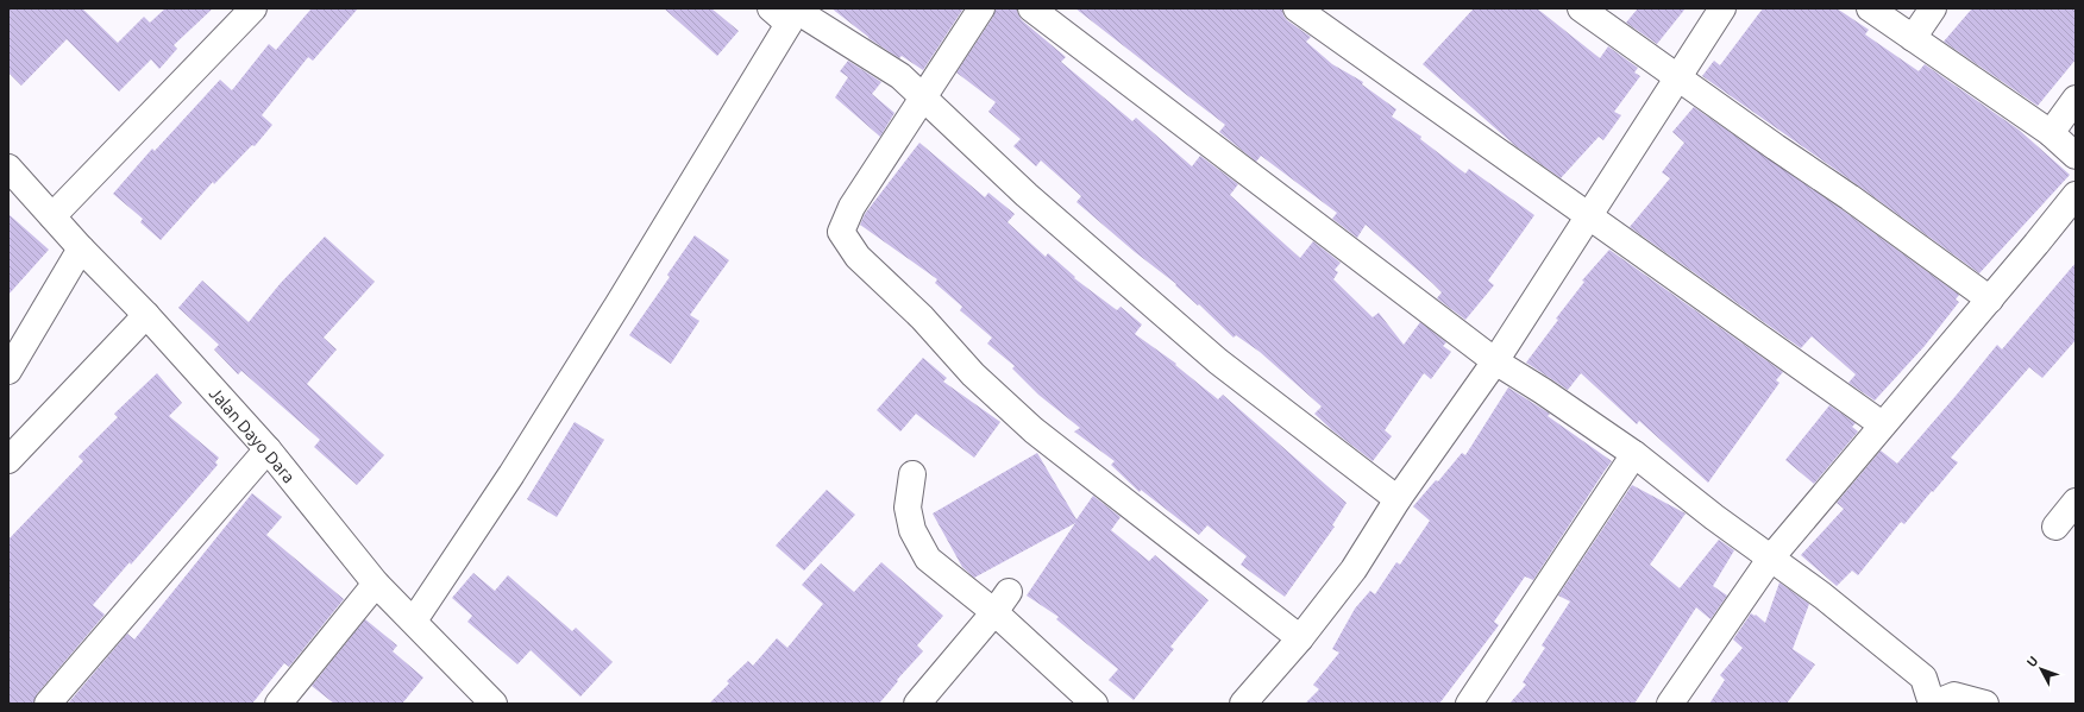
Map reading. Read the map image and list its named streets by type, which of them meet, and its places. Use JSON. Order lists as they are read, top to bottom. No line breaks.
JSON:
{"streets":{"street":["Jalan Dayo Dara"]},"north":"top left"}
